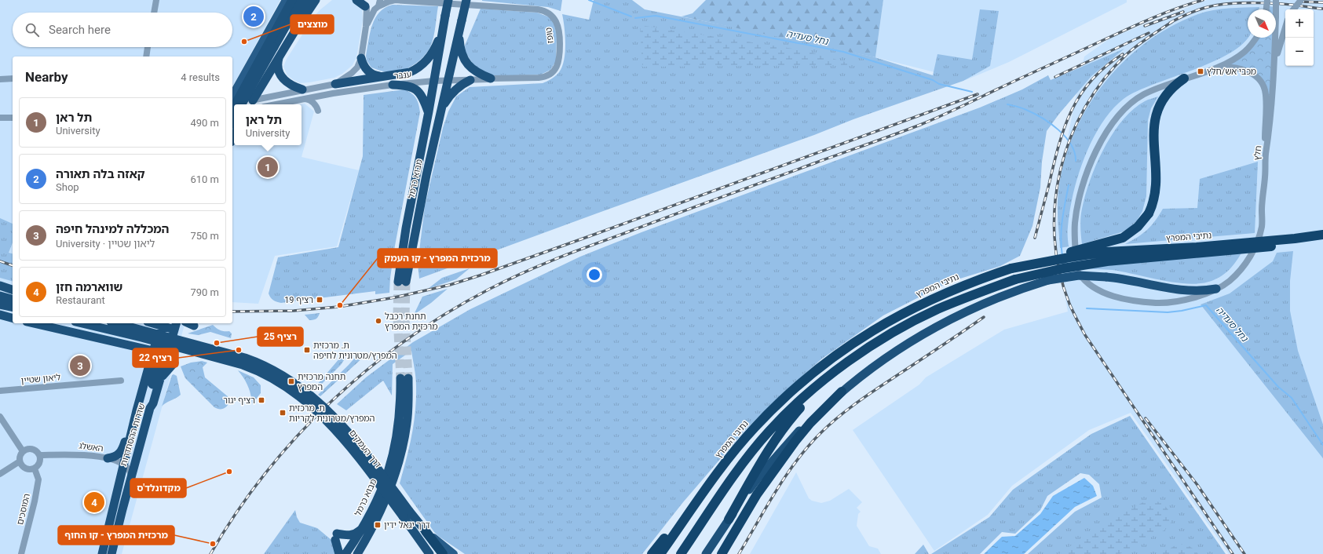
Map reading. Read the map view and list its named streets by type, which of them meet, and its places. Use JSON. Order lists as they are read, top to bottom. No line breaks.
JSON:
{"streets":{"highway":["מבוא כרמל","נתיבי המפרץ","שדרות ההסתדרות","דרך העמקים"],"street":["טופז","ענבר","חלץ","ליאון שטיין","האשלג","המוסכים"]},"crossings":[["טופז","ענבר"],["ענבר","מבוא כרמל"],["שדרות ההסתדרות","האשלג"],["האשלג","המוסכים"]],"water":["נחל סעדיה"],"places":{"other":["מוצצים","מרכזית המפרץ - קו העמק","תחנת רכבל מרכזית המפרץ","רציף 25","רציף 22","מקדונלד'ס","מרכזית המפרץ - קו החוף"],"transit":["מכבי אש/חלץ","רציף 19","ת. מרכזית המפרץ/מטרונית לחיפה","תחנה מרכזית המפרץ","רציף יגור","ת. מרכזית המפרץ/מטרונית לקריות","דרך יגאל ידין"]},"north":"bottom right","page":{"pins":["2","1","3","4"],"map_buttons":["+","−"],"search":"Search here","heading":["Nearby","4 results"],"list":[{"mark":"1","name":"תל ראן","note":"University","value":"490 m"},{"mark":"2","name":"קאזה בלה תאורה","note":"Shop","value":"610 m"},{"mark":"3","name":"המכללה למינהל חיפה","note":"University · ליאון שטיין","value":"750 m"},{"mark":"4","name":"שווארמה חזן","note":"Restaurant","value":"790 m"}],"popup":["תל ראן","University"]}}
